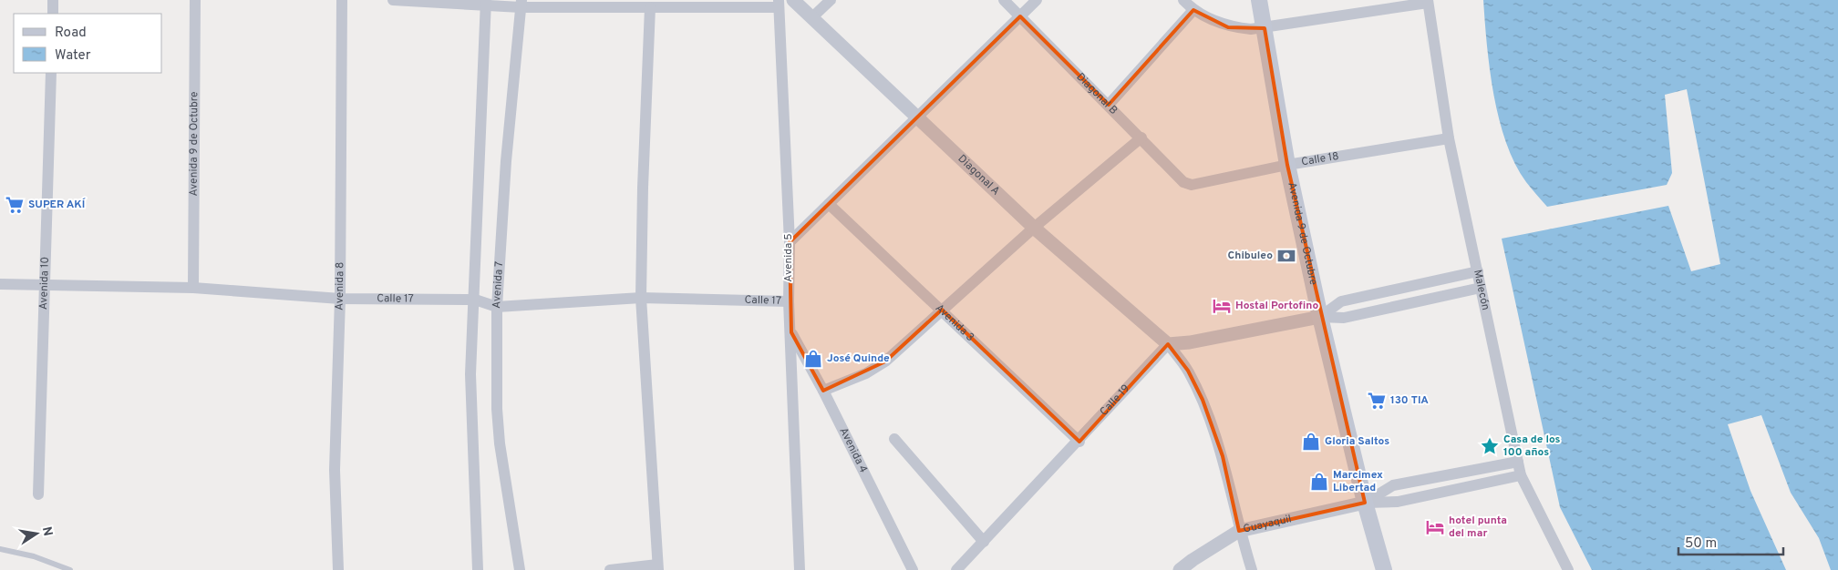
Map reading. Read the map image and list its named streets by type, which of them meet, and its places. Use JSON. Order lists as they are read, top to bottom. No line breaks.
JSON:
{"streets":{"main road":["Avenida 9 de Octubre"],"street":["Diagonal B","Calle 18","Diagonal A","Avenida 5","Avenida 10","Avenida 8","Avenida 7","Malecón","Calle 17","Avenida 3","Calle 19","Avenida 4","Guayaquil"]},"crossings":[["Diagonal B","Calle 18"],["Avenida 9 de Octubre","Calle 18"],["Avenida 9 de Octubre","Calle 17"],["Avenida 9 de Octubre","Guayaquil"],["Calle 18","Malecón"],["Diagonal A","Calle 19"],["Avenida 5","Calle 17"],["Avenida 5","Avenida 4"],["Avenida 10","Calle 17"],["Avenida 8","Calle 17"],["Avenida 7","Calle 17"],["Malecón","Guayaquil"],["Avenida 3","Calle 19"]],"places":{"supermarket":["SUPER AKÍ","130 TIA"],"bank":["Chibuleo"],"hotel":["Hostal Portofino","hotel punta del mar"],"shop":["José Quinde","Gloria Saltos","Marcimex Libertad"],"place":["Casa de los 100 años"]},"legend":["Road","Water"],"scale_bar":"50 m","north":"right"}
